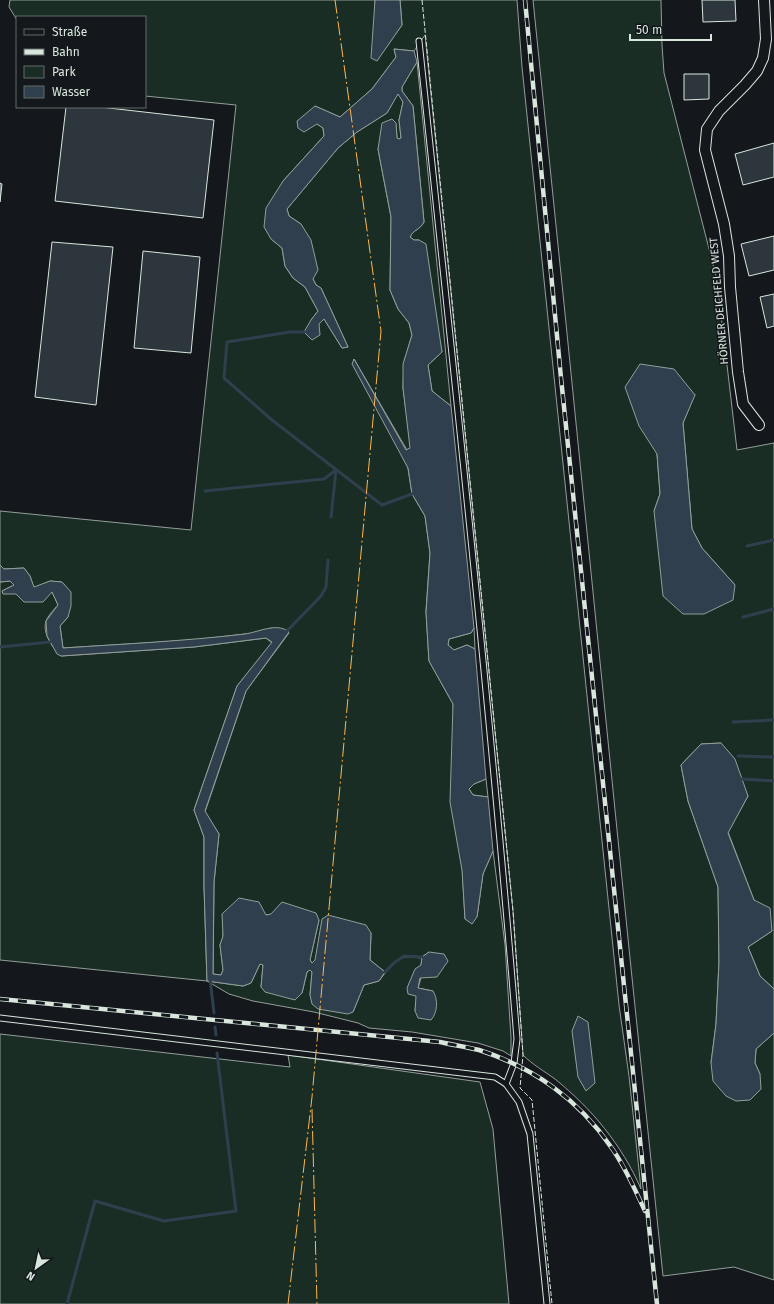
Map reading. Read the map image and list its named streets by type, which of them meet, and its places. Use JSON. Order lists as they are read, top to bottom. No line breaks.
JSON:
{"streets":{"street":["HÖRNER DEICHFELD WEST"]},"legend":["Straße","Bahn","Park","Wasser"],"scale_bar":"50 m","north":"bottom left"}
